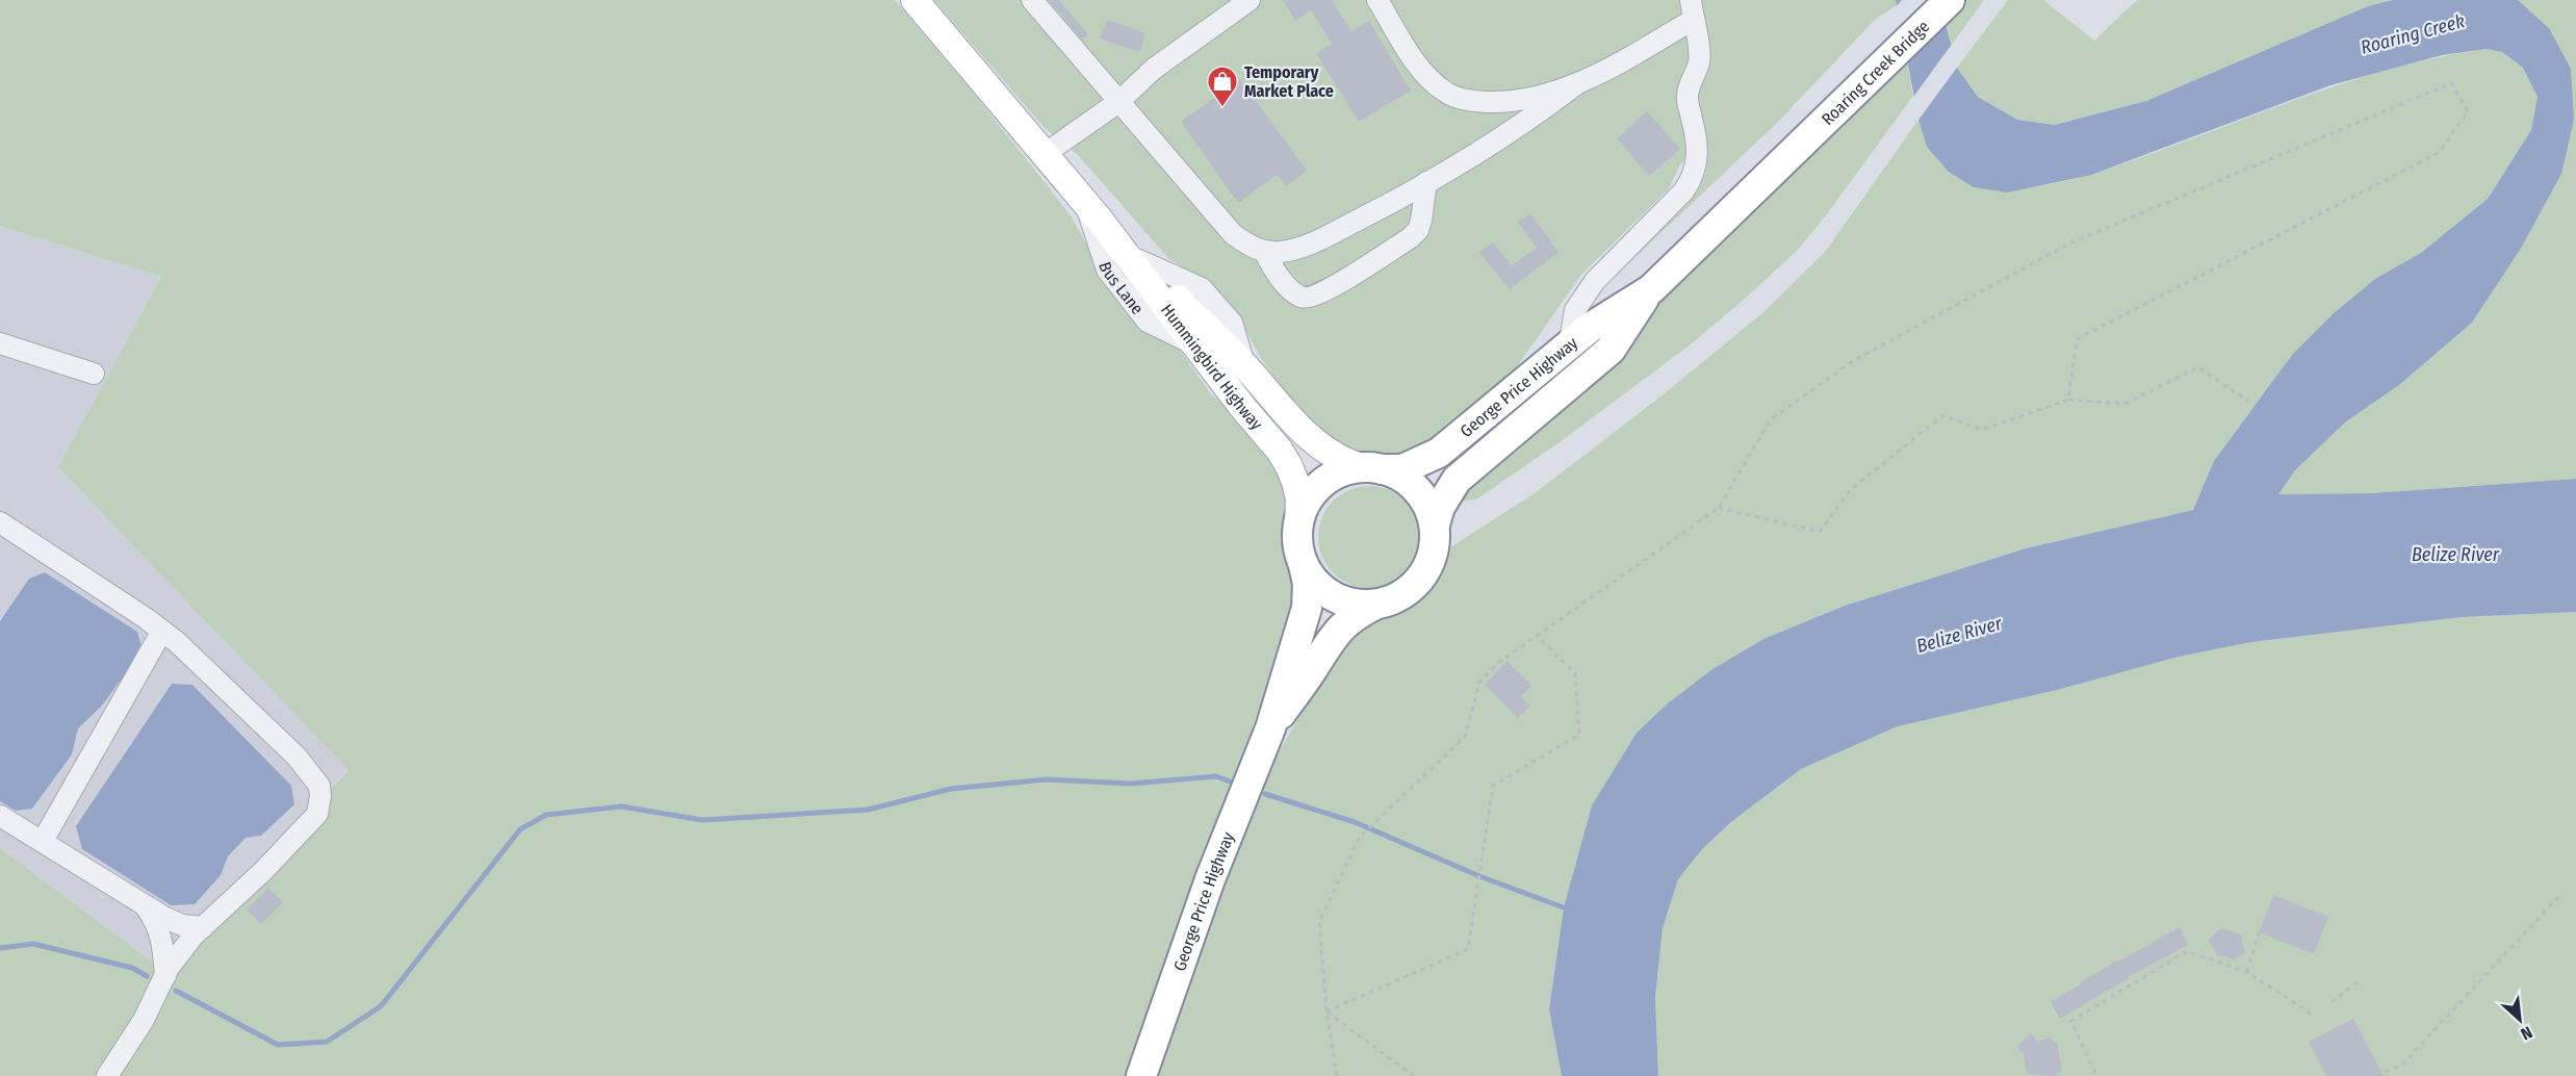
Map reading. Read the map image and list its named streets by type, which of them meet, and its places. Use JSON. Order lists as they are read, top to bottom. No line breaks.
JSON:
{"streets":{"highway":["Roaring Creek Bridge","George Price Highway"],"main road":["Hummingbird Highway"]},"crossings":[["Roaring Creek Bridge","George Price Highway"],["Hummingbird Highway","George Price Highway"]],"water":["Roaring Creek","Belize River"],"places":{"shop":["Temporary Market Place"]},"north":"bottom right"}
